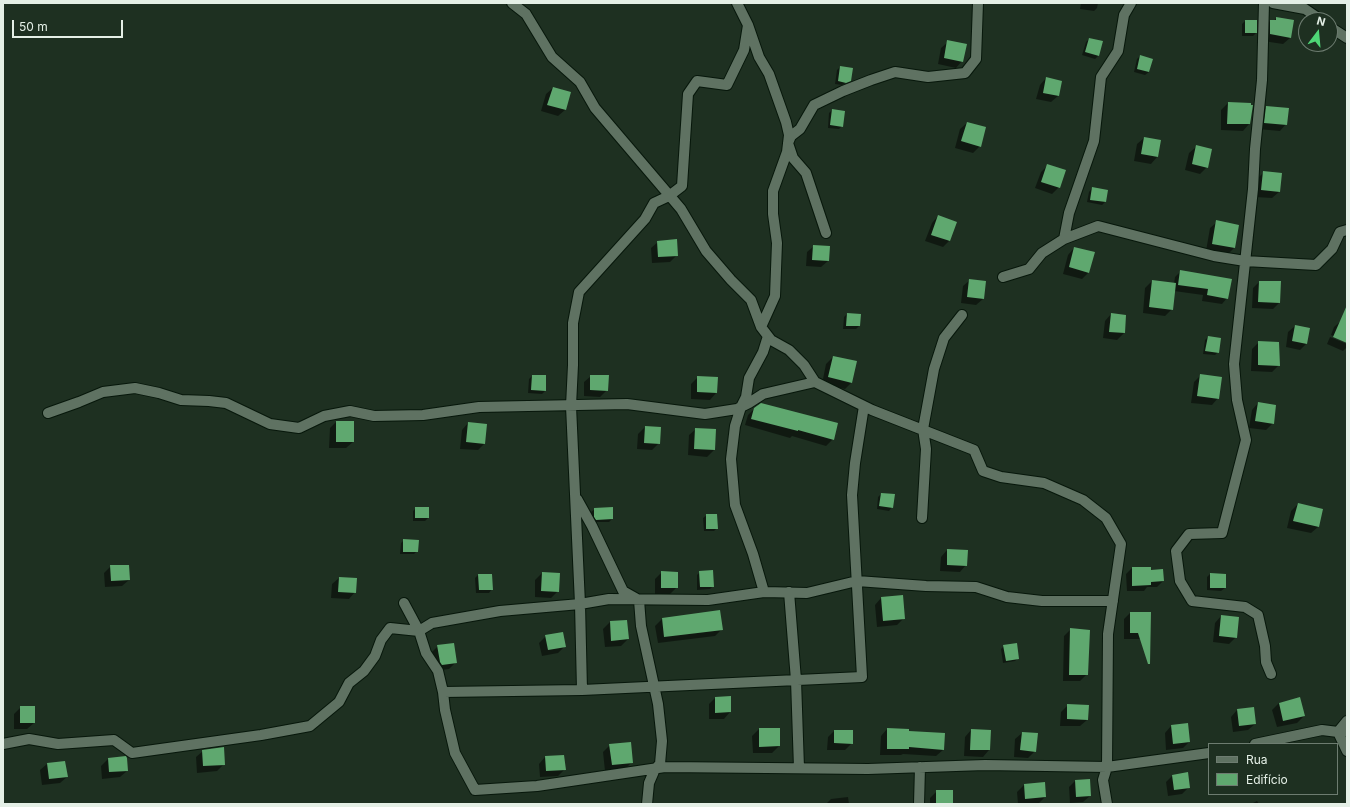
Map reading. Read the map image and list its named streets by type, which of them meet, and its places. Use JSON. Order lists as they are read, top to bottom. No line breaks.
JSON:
{"legend":["Rua","Edifício"],"scale_bar":"50 m","north":"top"}
